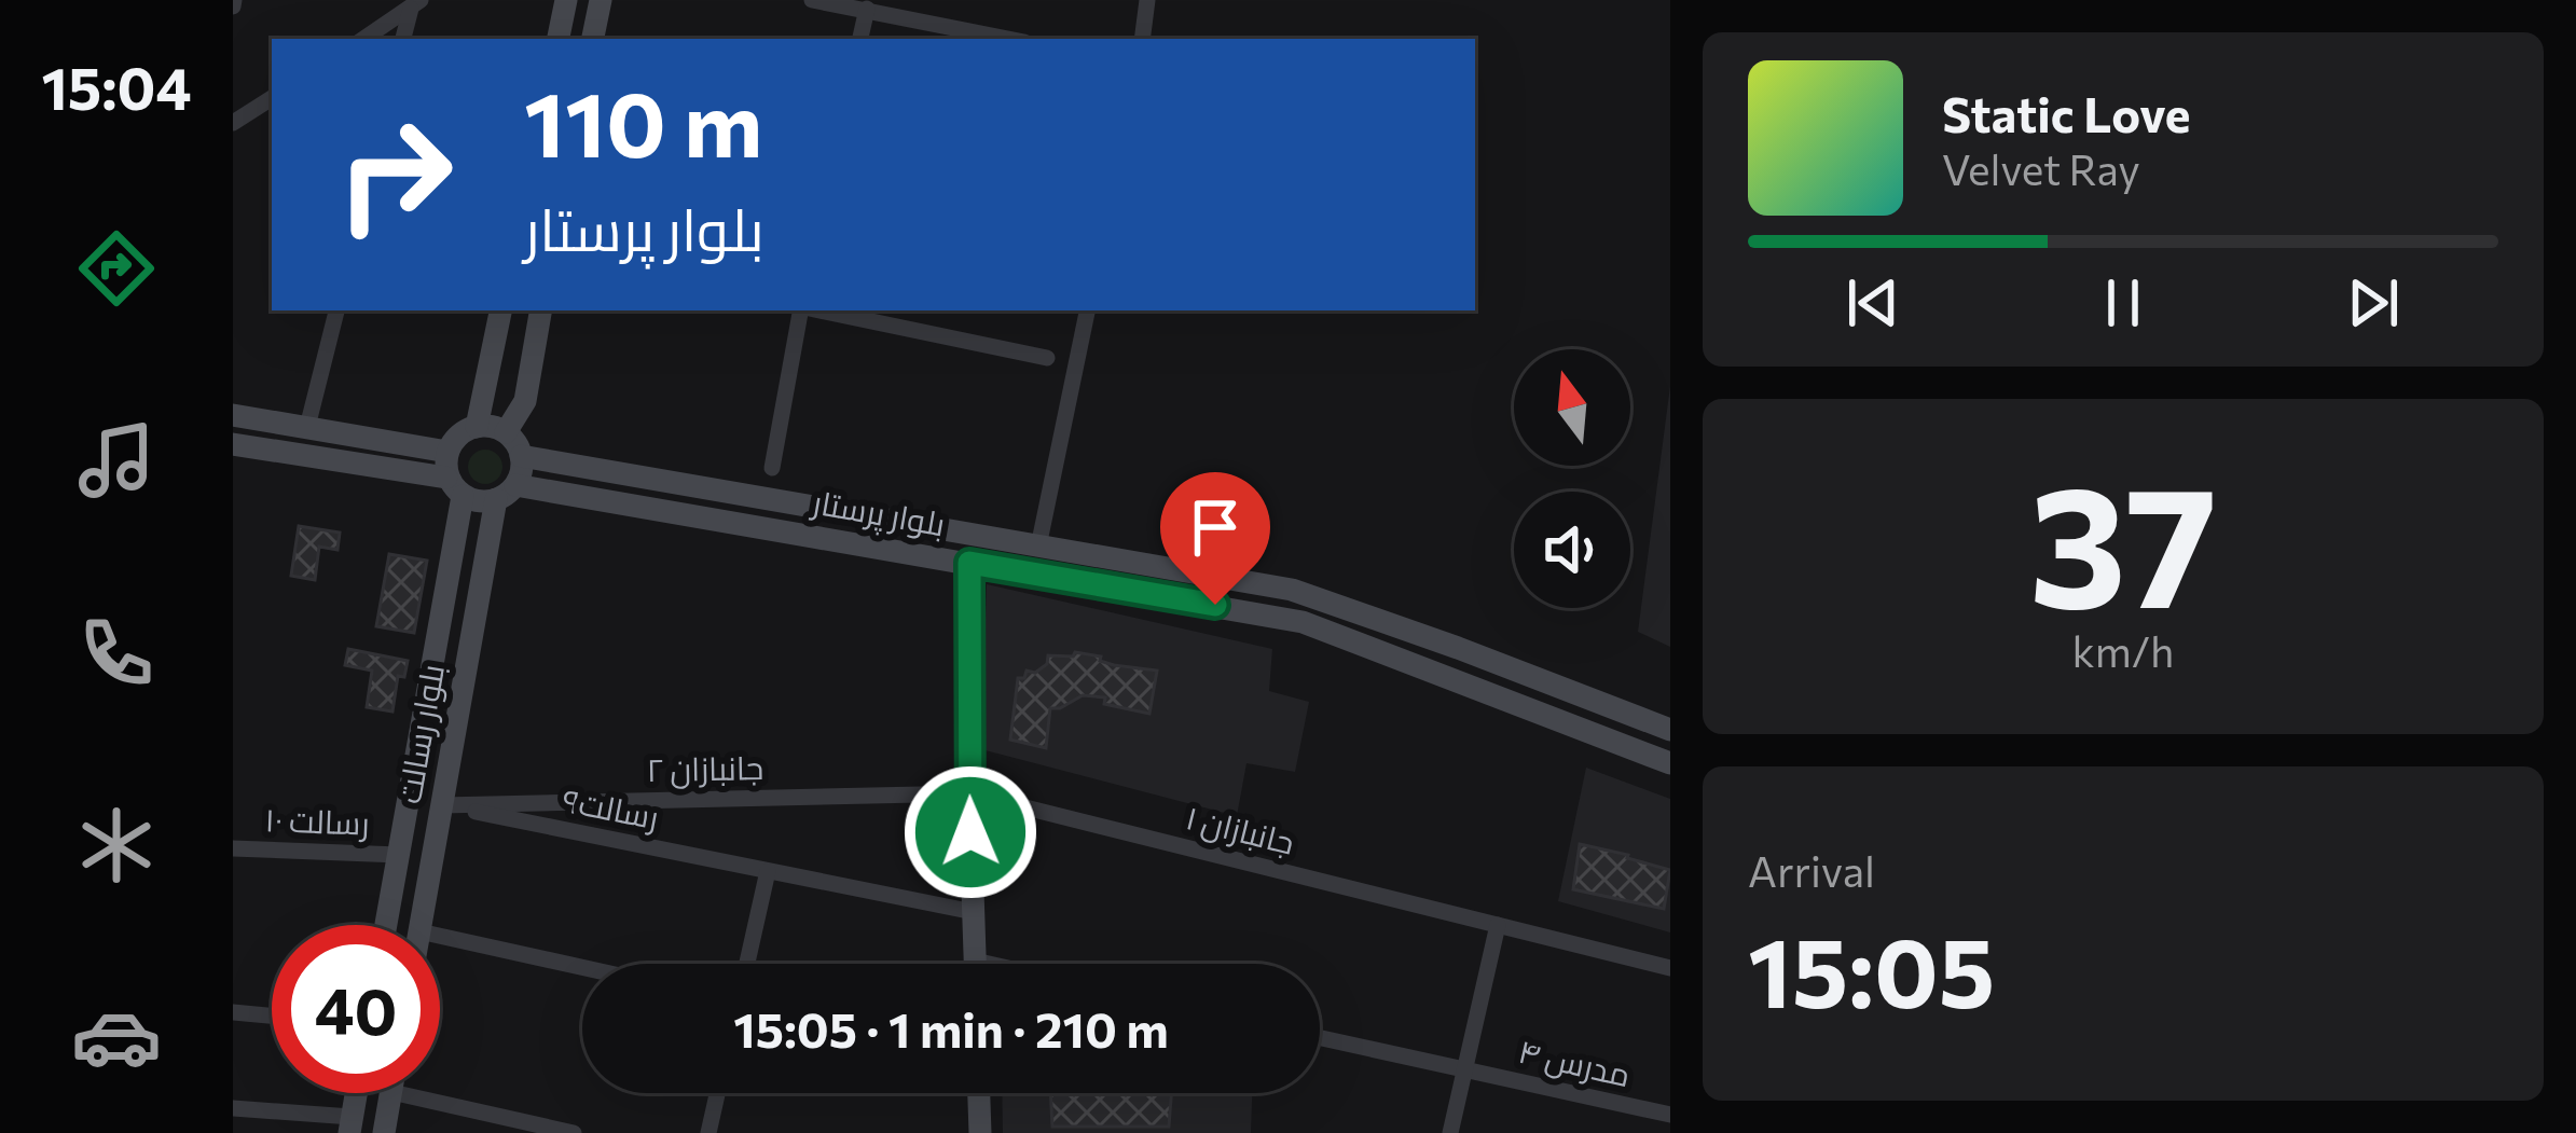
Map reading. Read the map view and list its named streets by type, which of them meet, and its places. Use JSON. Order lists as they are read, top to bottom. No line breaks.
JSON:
{"streets":{"main road":["بلوار پرستار","بلوار رسالت"],"street":["جانبازان ۲","رسالت۹","رسالت ۱۰","جانبازان ۱","مدرس ۴"]},"crossings":[["بلوار پرستار","بلوار رسالت"],["بلوار رسالت","جانبازان ۲"],["بلوار رسالت","رسالت۹"],["بلوار رسالت","رسالت ۱۰"],["جانبازان ۲","رسالت۹"],["جانبازان ۲","جانبازان ۱"]],"north":"top","page":{"tabs":"15:04","turn":["110 m","بلوار پرستار"],"song":["Static Love","Velvet Ray"],"tile":[["37","km/h"],["Arrival","15:05"]],"limit":"40","trip":"15:05 · 1 min · 210 m"}}
